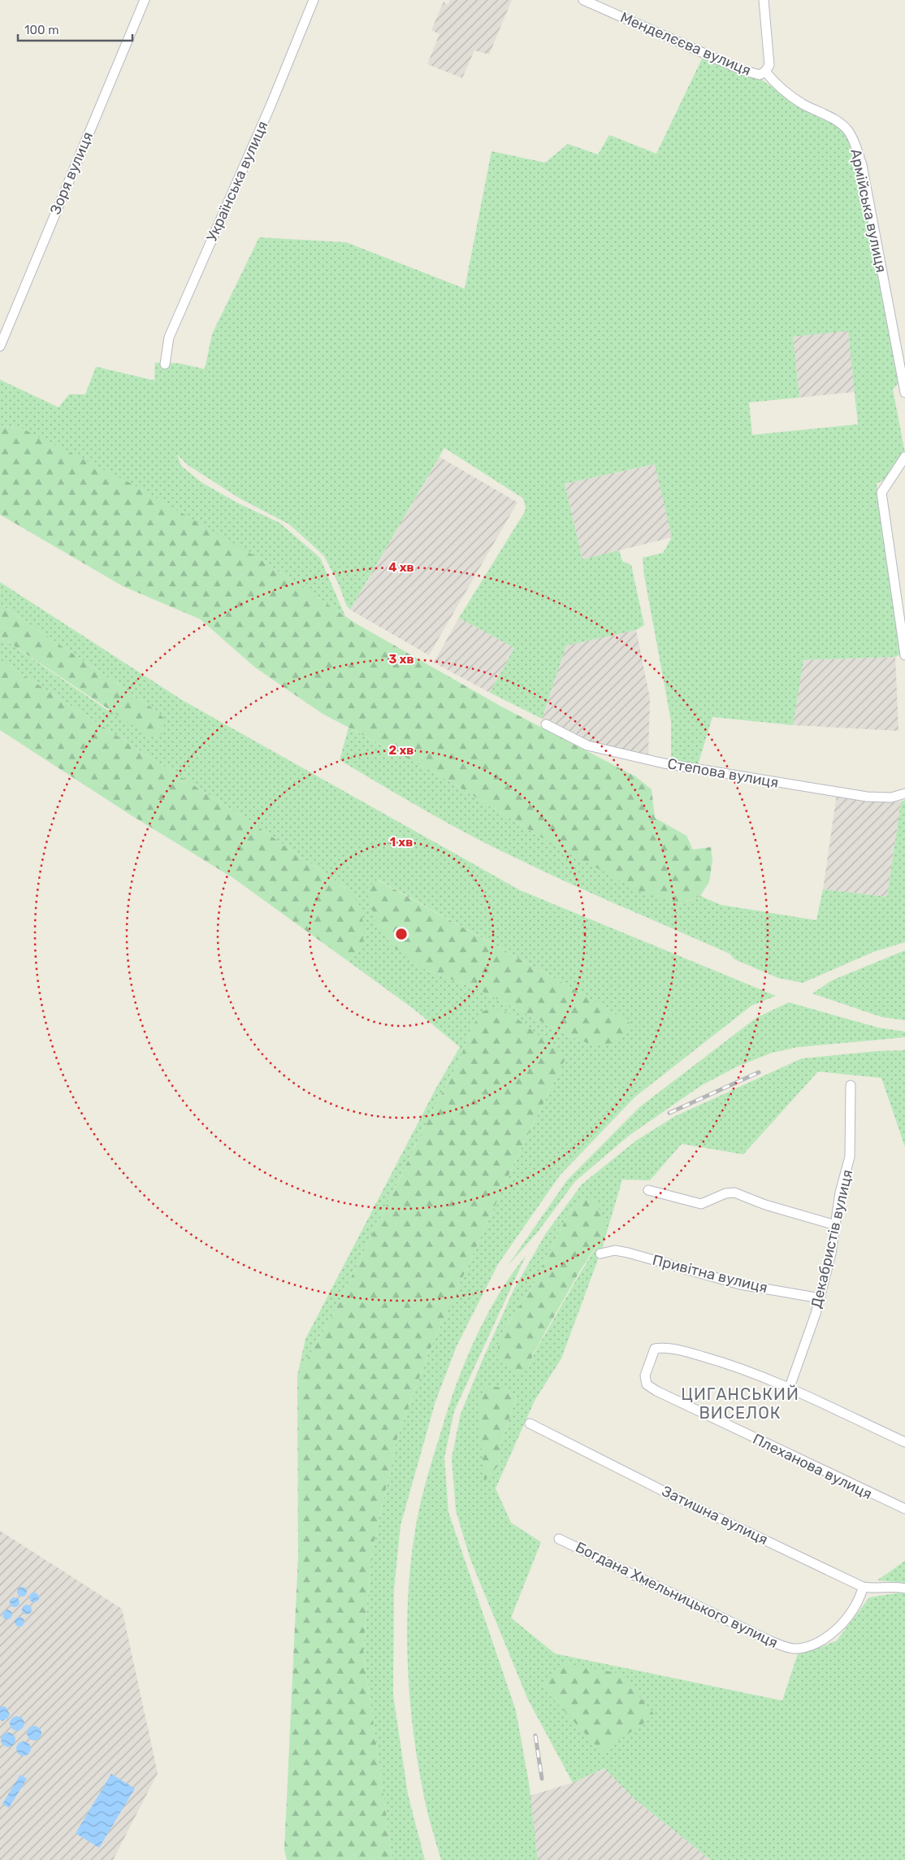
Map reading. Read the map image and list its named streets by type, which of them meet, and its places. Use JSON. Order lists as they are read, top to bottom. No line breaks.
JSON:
{"streets":{"street":["Менделєєва вулиця","Зоря вулиця","Українська вулиця","Армійська вулиця","Степова вулиця","Декабристів вулиця","Привітна вулиця","Плеханова вулиця","Затишна вулиця","Богдана Хмельницького вулиця"]},"crossings":[["Менделєєва вулиця","Армійська вулиця"],["Декабристів вулиця","Привітна вулиця"],["Декабристів вулиця","Плеханова вулиця"],["Затишна вулиця","Богдана Хмельницького вулиця"]],"districts":["ЦИГАНСЬКИЙ ВИСЕЛОК"],"scale_bar":"100 m","rings":["4 хв","3 хв","2 хв","1 хв"]}
